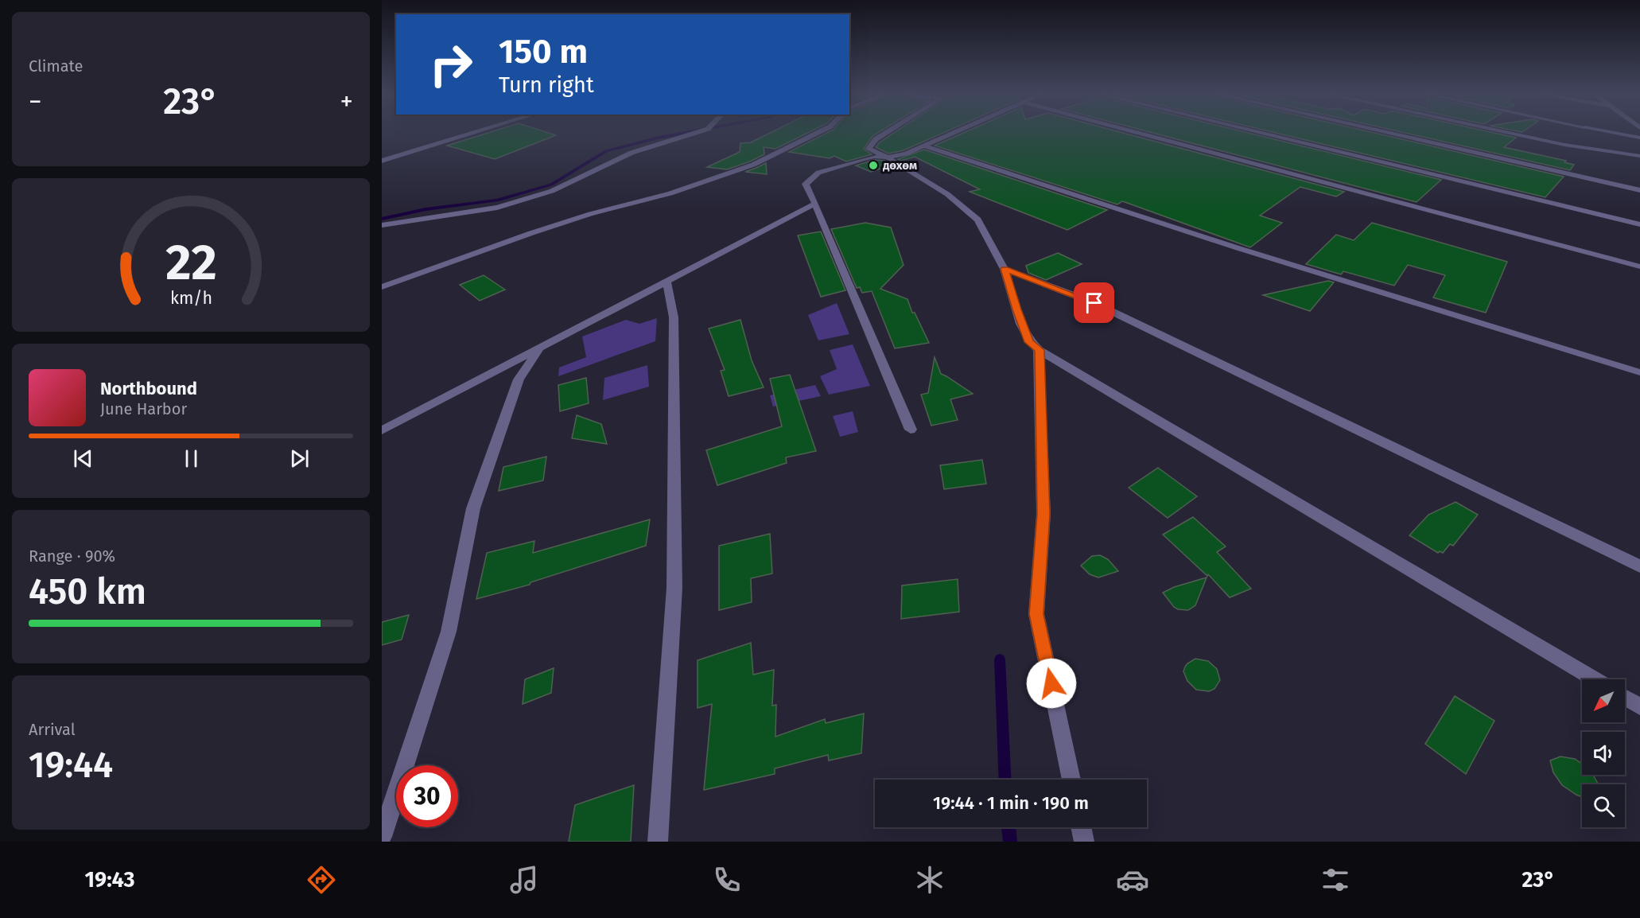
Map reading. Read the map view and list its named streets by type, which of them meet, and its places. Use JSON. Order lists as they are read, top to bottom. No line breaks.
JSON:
{"places":["дөхөм"],"north":"bottom left","page":{"tile":["Climate",["Range · 90%","450 km"],["Arrival","19:44"]],"turn":["150 m","Turn right"],"heat":["−","23°","+"],"song":["Northbound","June Harbor"],"limit":"30","trip":"19:44 · 1 min · 190 m","tabs":["19:43","23°"],"gauge":["22","km/h"]}}
